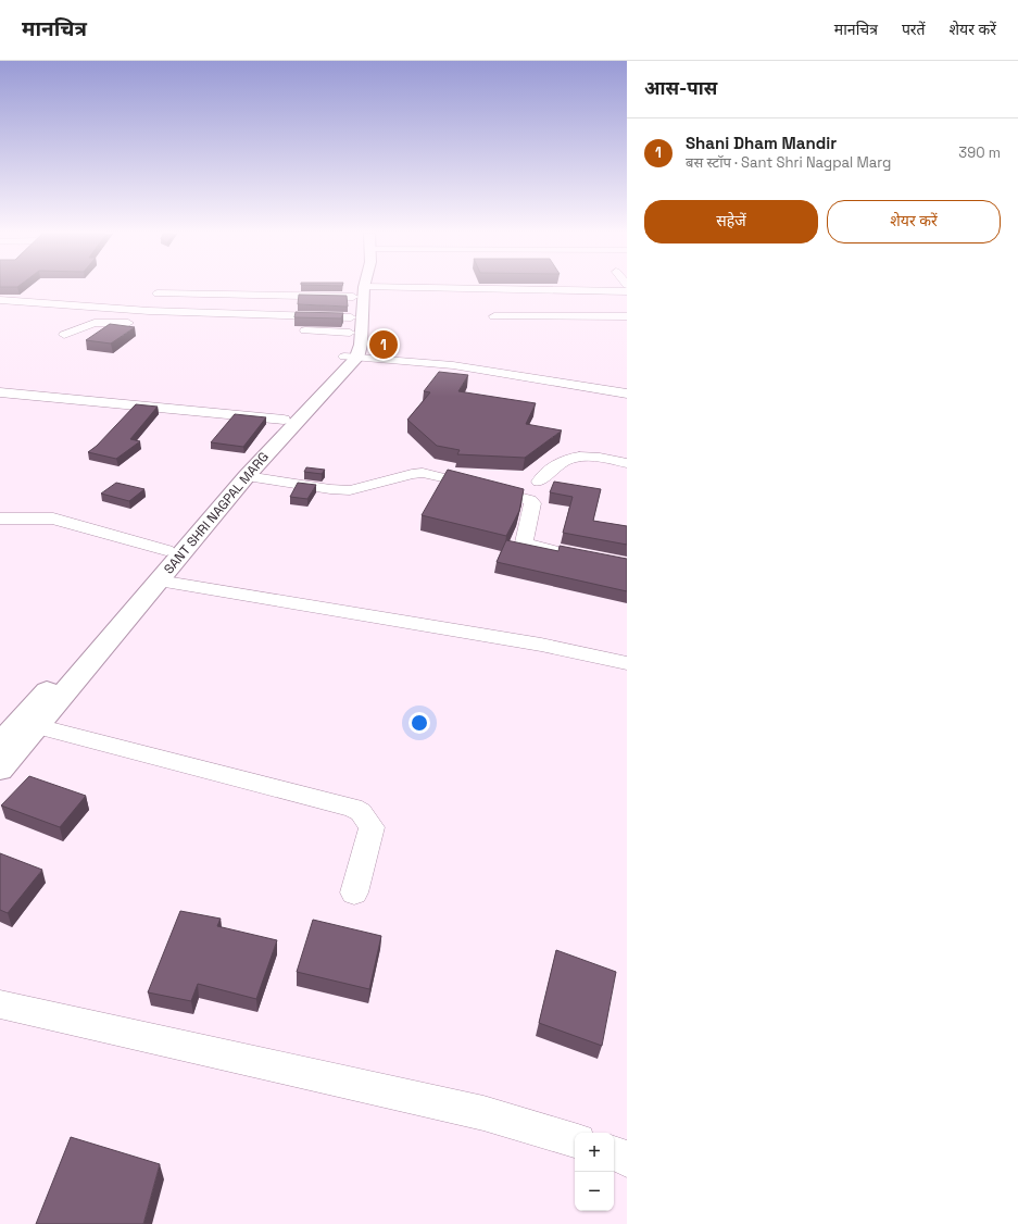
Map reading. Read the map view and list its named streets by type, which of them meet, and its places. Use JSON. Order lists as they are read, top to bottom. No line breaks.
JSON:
{"streets":{"main road":["SANT SHRI NAGPAL MARG"]},"page":{"header":"मानचित्र","nav":["मानचित्र","परतें","शेयर करें"],"heading":"आस-पास","list":[{"mark":"1","name":"Shani Dham Mandir","note":"बस स्टॉप · Sant Shri Nagpal Marg","value":"390 m"}],"buttons":["सहेजें","शेयर करें"],"pins":"1","map_buttons":["+","−"]}}
